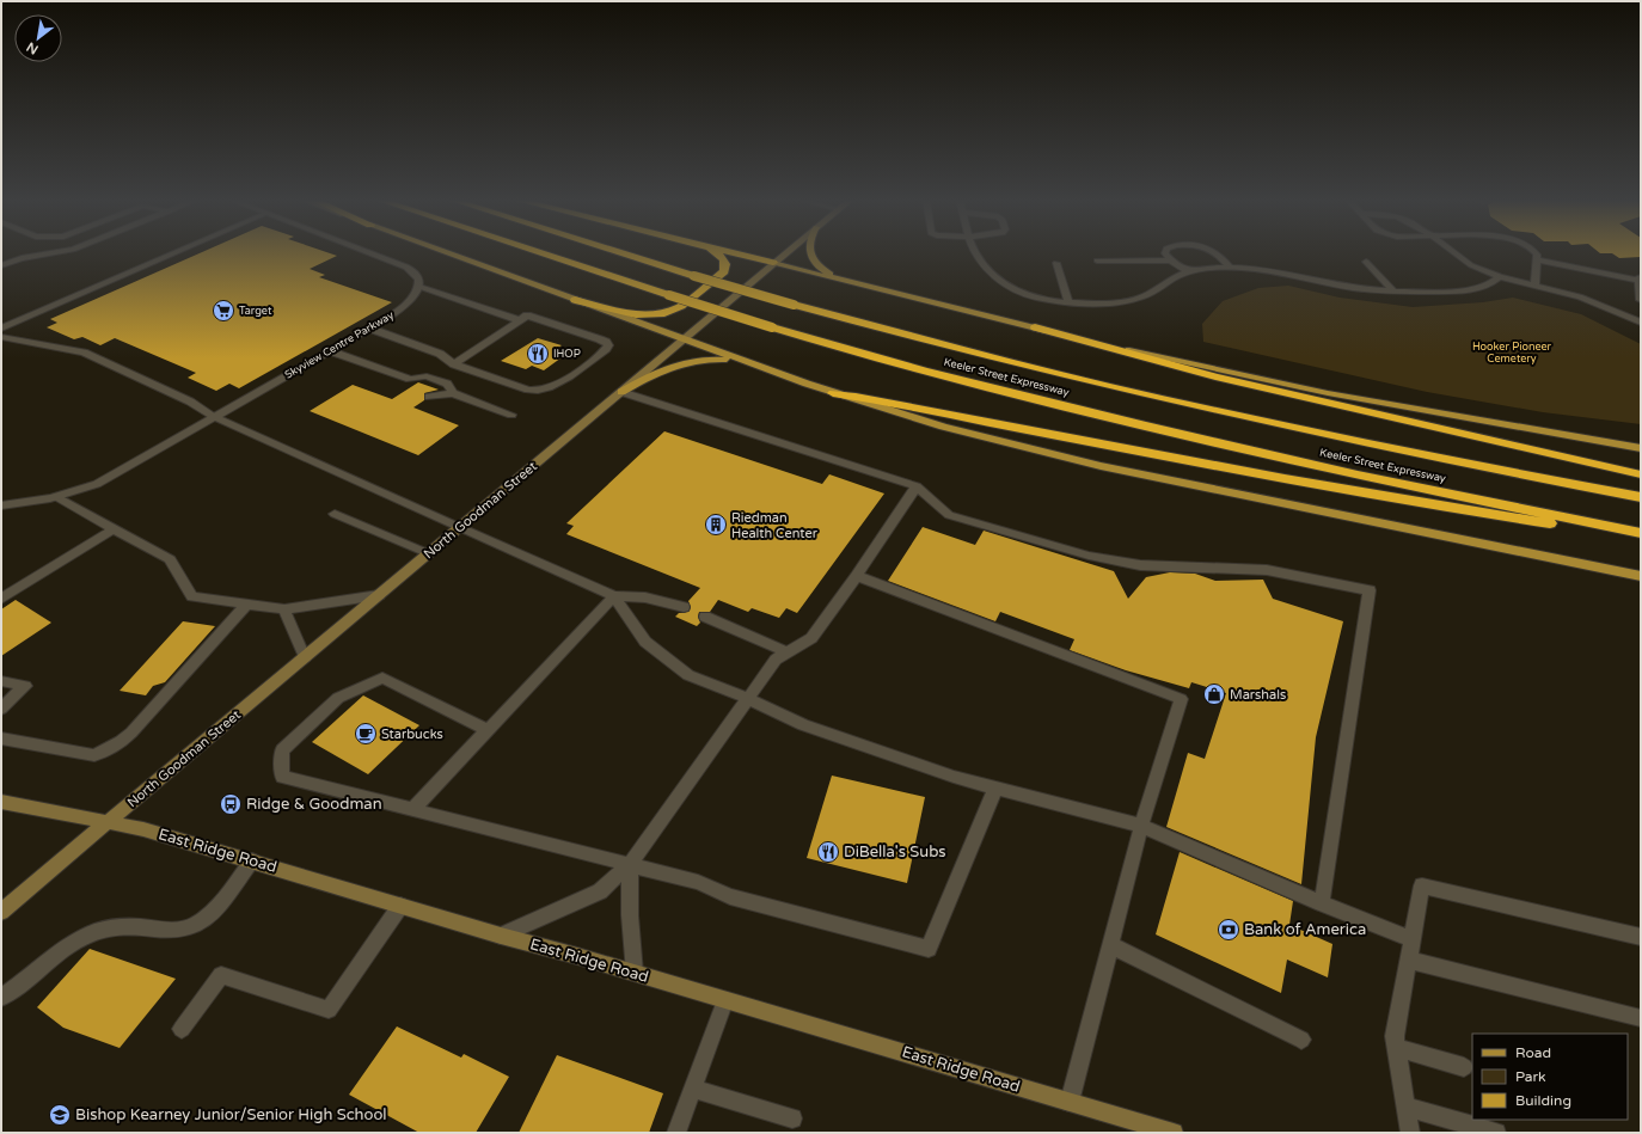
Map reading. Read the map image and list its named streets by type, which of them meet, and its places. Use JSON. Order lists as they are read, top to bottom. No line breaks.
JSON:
{"streets":{"highway":["Keeler Street Expressway"],"main road":["North Goodman Street","East Ridge Road"],"street":["Skyview Centre Parkway"]},"crossings":[["North Goodman Street","East Ridge Road"]],"parks":["Hooker Pioneer Cemetery"],"places":{"supermarket":["Target"],"restaurant":["IHOP","DiBella's Subs"],"building":["Riedman Health Center"],"shop":["Marshals"],"cafe":["Starbucks"],"bus stop":["Ridge & Goodman"],"bank":["Bank of America"],"school or university":["Bishop Kearney Junior/Senior High School"]},"legend":["Road","Park","Building"],"north":"bottom left"}
